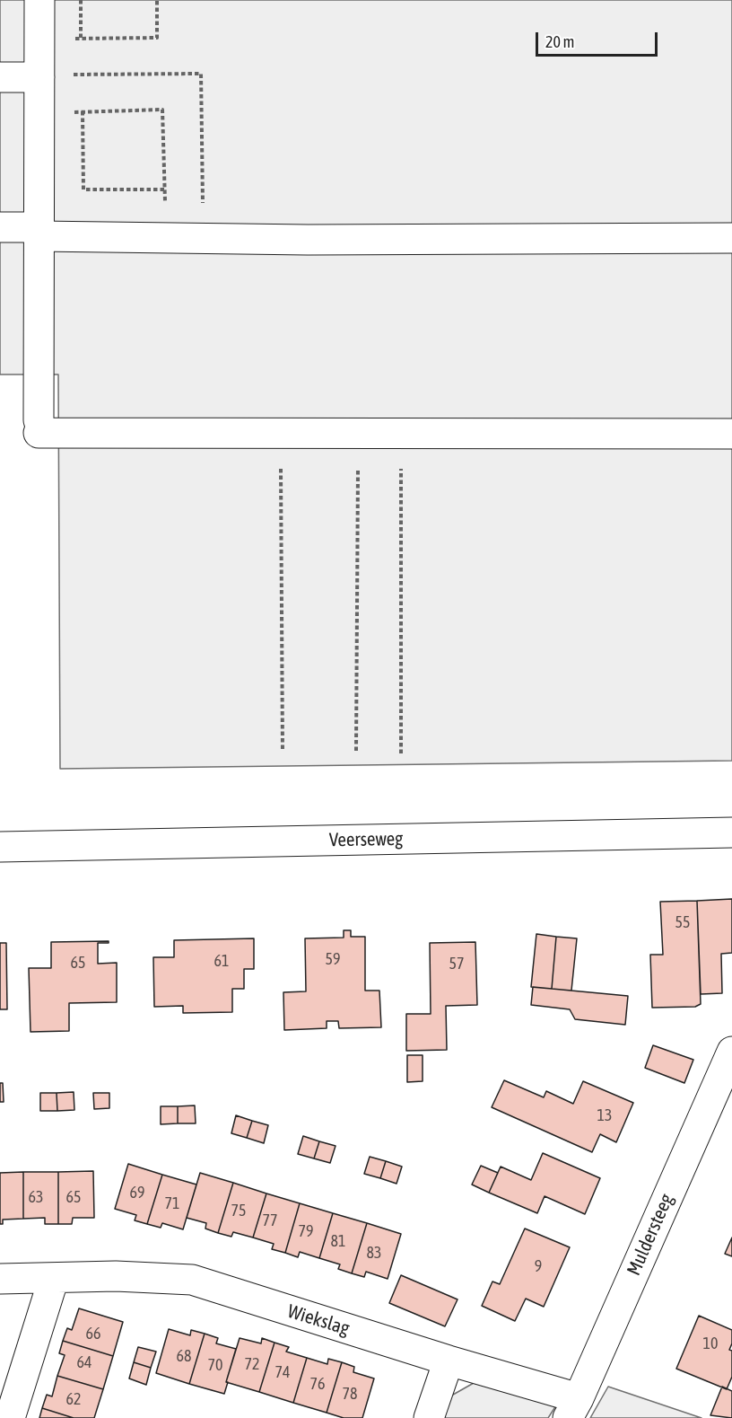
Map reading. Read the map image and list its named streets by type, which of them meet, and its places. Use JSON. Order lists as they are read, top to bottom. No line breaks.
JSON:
{"streets":{"street":["Veerseweg","Muldersteeg","Wiekslag"]},"crossings":[["Muldersteeg","Wiekslag"]],"house_numbers":["55","59","61","65","57","13","69","63","65","71","75","77","79","81","83","9","66","10","68","64","72","70","74","76","78","62"],"scale_bar":"20 m"}
